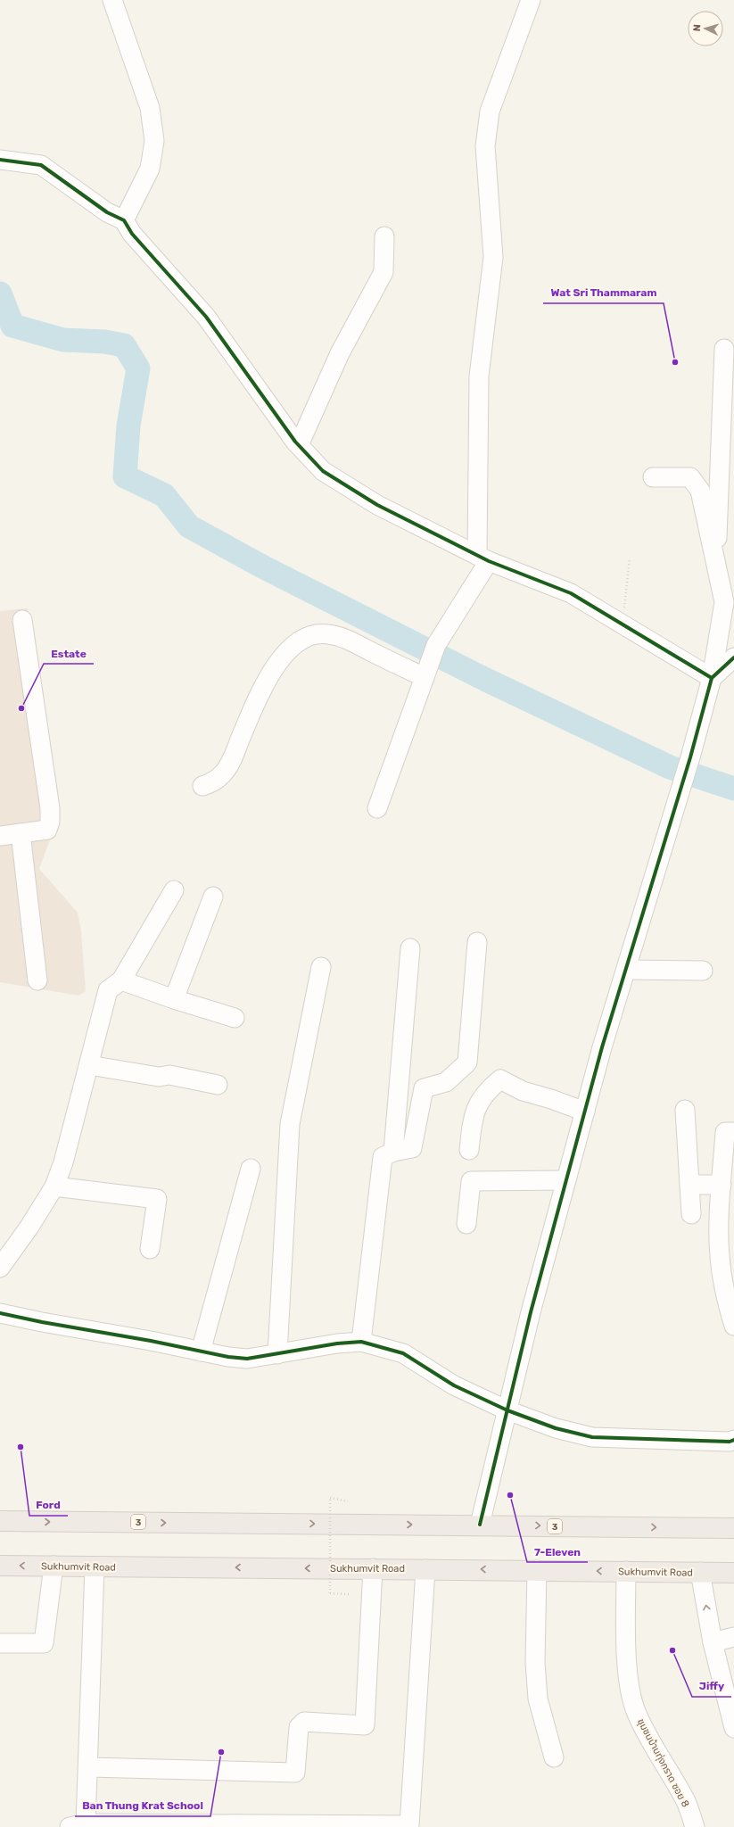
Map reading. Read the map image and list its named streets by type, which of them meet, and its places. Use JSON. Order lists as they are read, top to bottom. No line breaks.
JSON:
{"streets":{"highway":["3","Sukhumvit Road"],"street":["ชุมชนบ้านทุ่งกราด ซอย 8"]},"crossings":[["Sukhumvit Road","ชุมชนบ้านทุ่งกราด ซอย 8"]],"places":["Wat Sri Thammaram","Estate","Ford","7-Eleven","Jiffy","Ban Thung Krat School"],"north":"left"}
